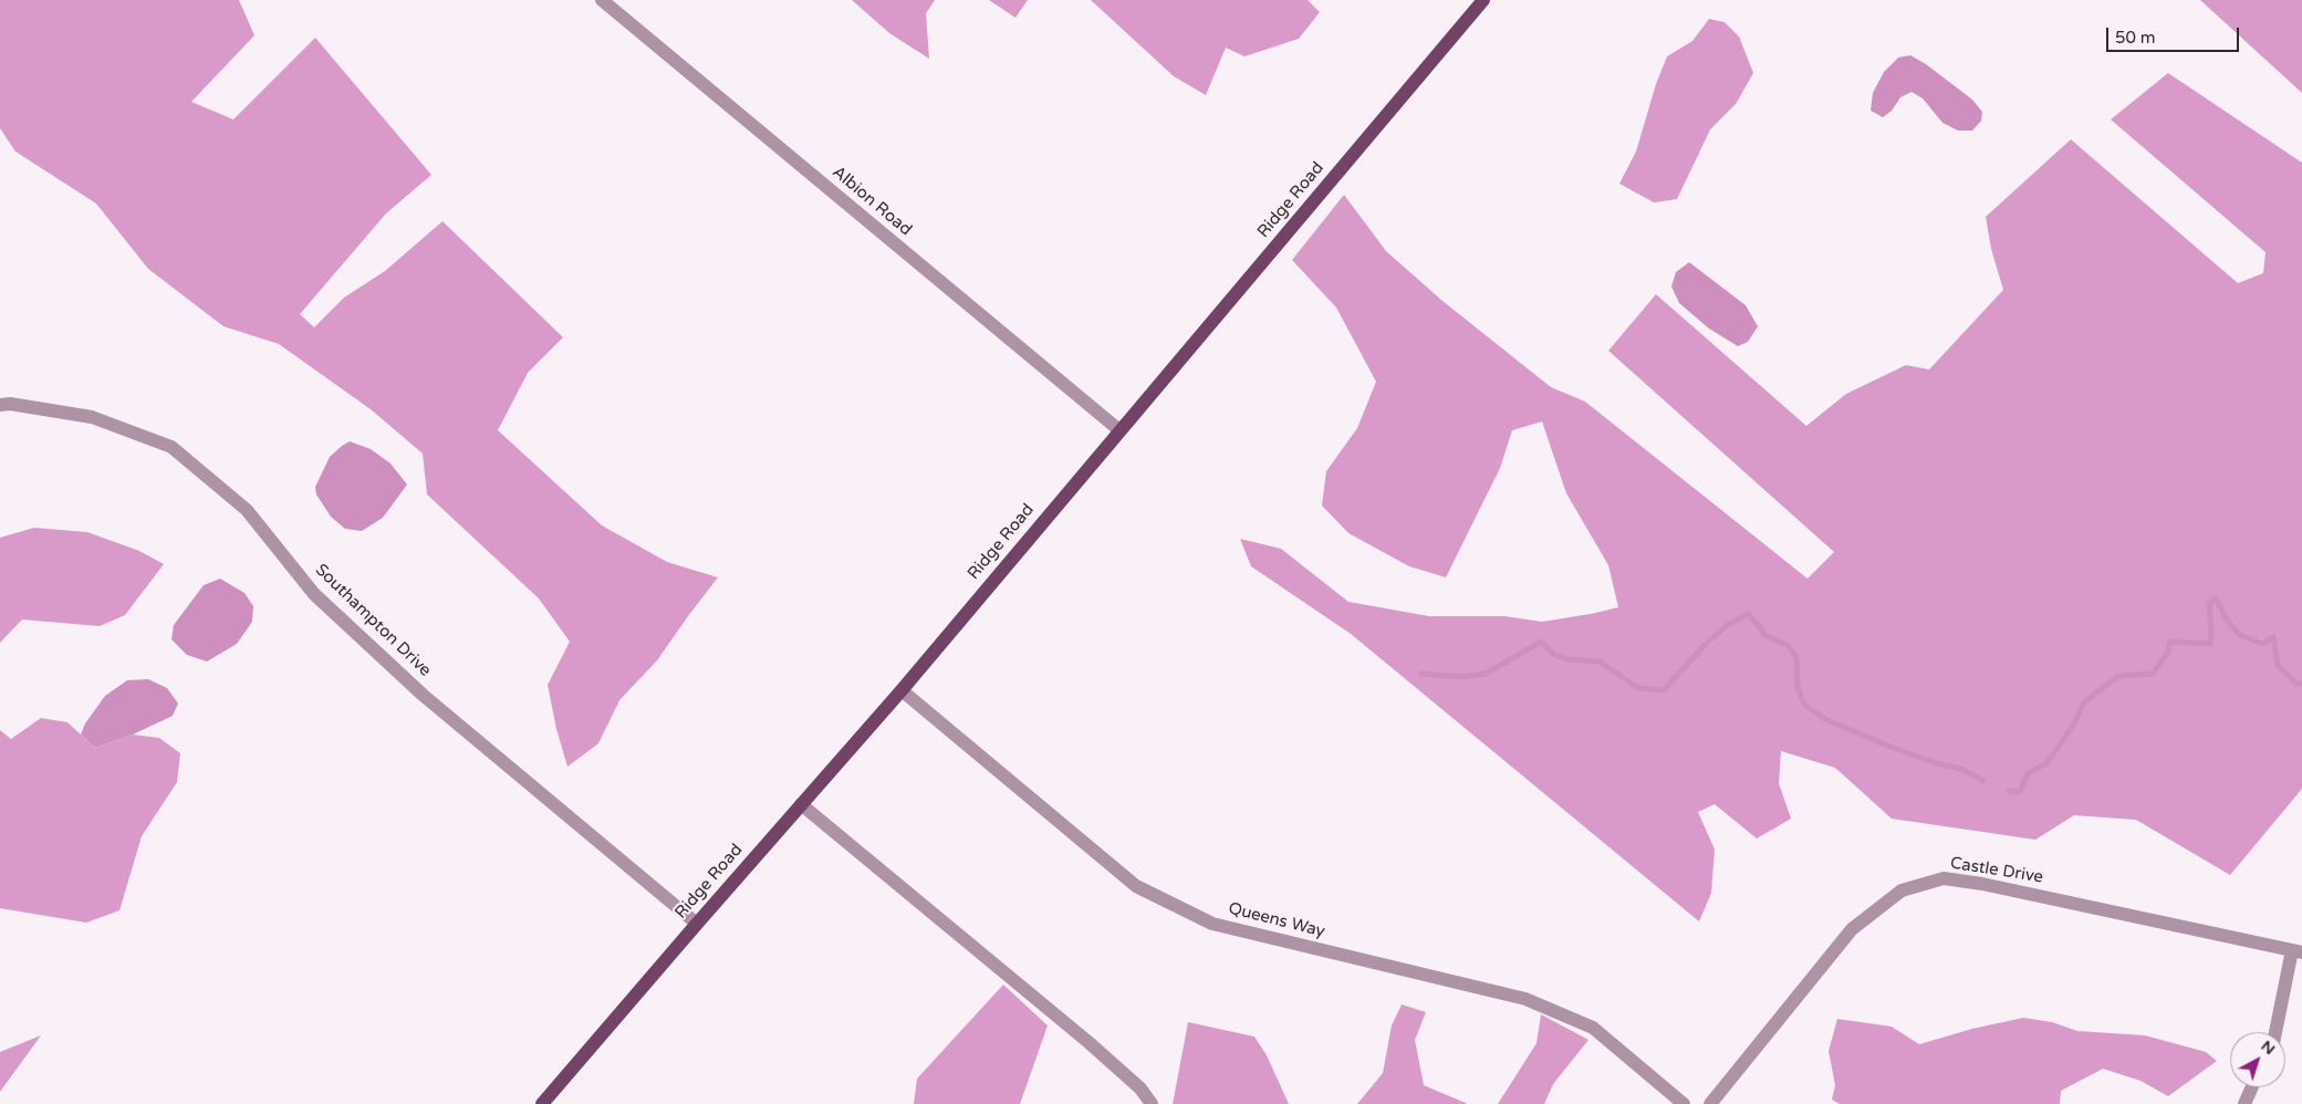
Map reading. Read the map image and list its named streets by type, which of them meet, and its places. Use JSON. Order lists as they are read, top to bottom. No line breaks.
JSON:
{"streets":{"main road":["Ridge Road"],"street":["Albion Road","Southampton Drive","Castle Drive","Queens Way"]},"crossings":[["Ridge Road","Albion Road"],["Ridge Road","Southampton Drive"],["Ridge Road","Queens Way"]],"scale_bar":"50 m","north":"top right"}
